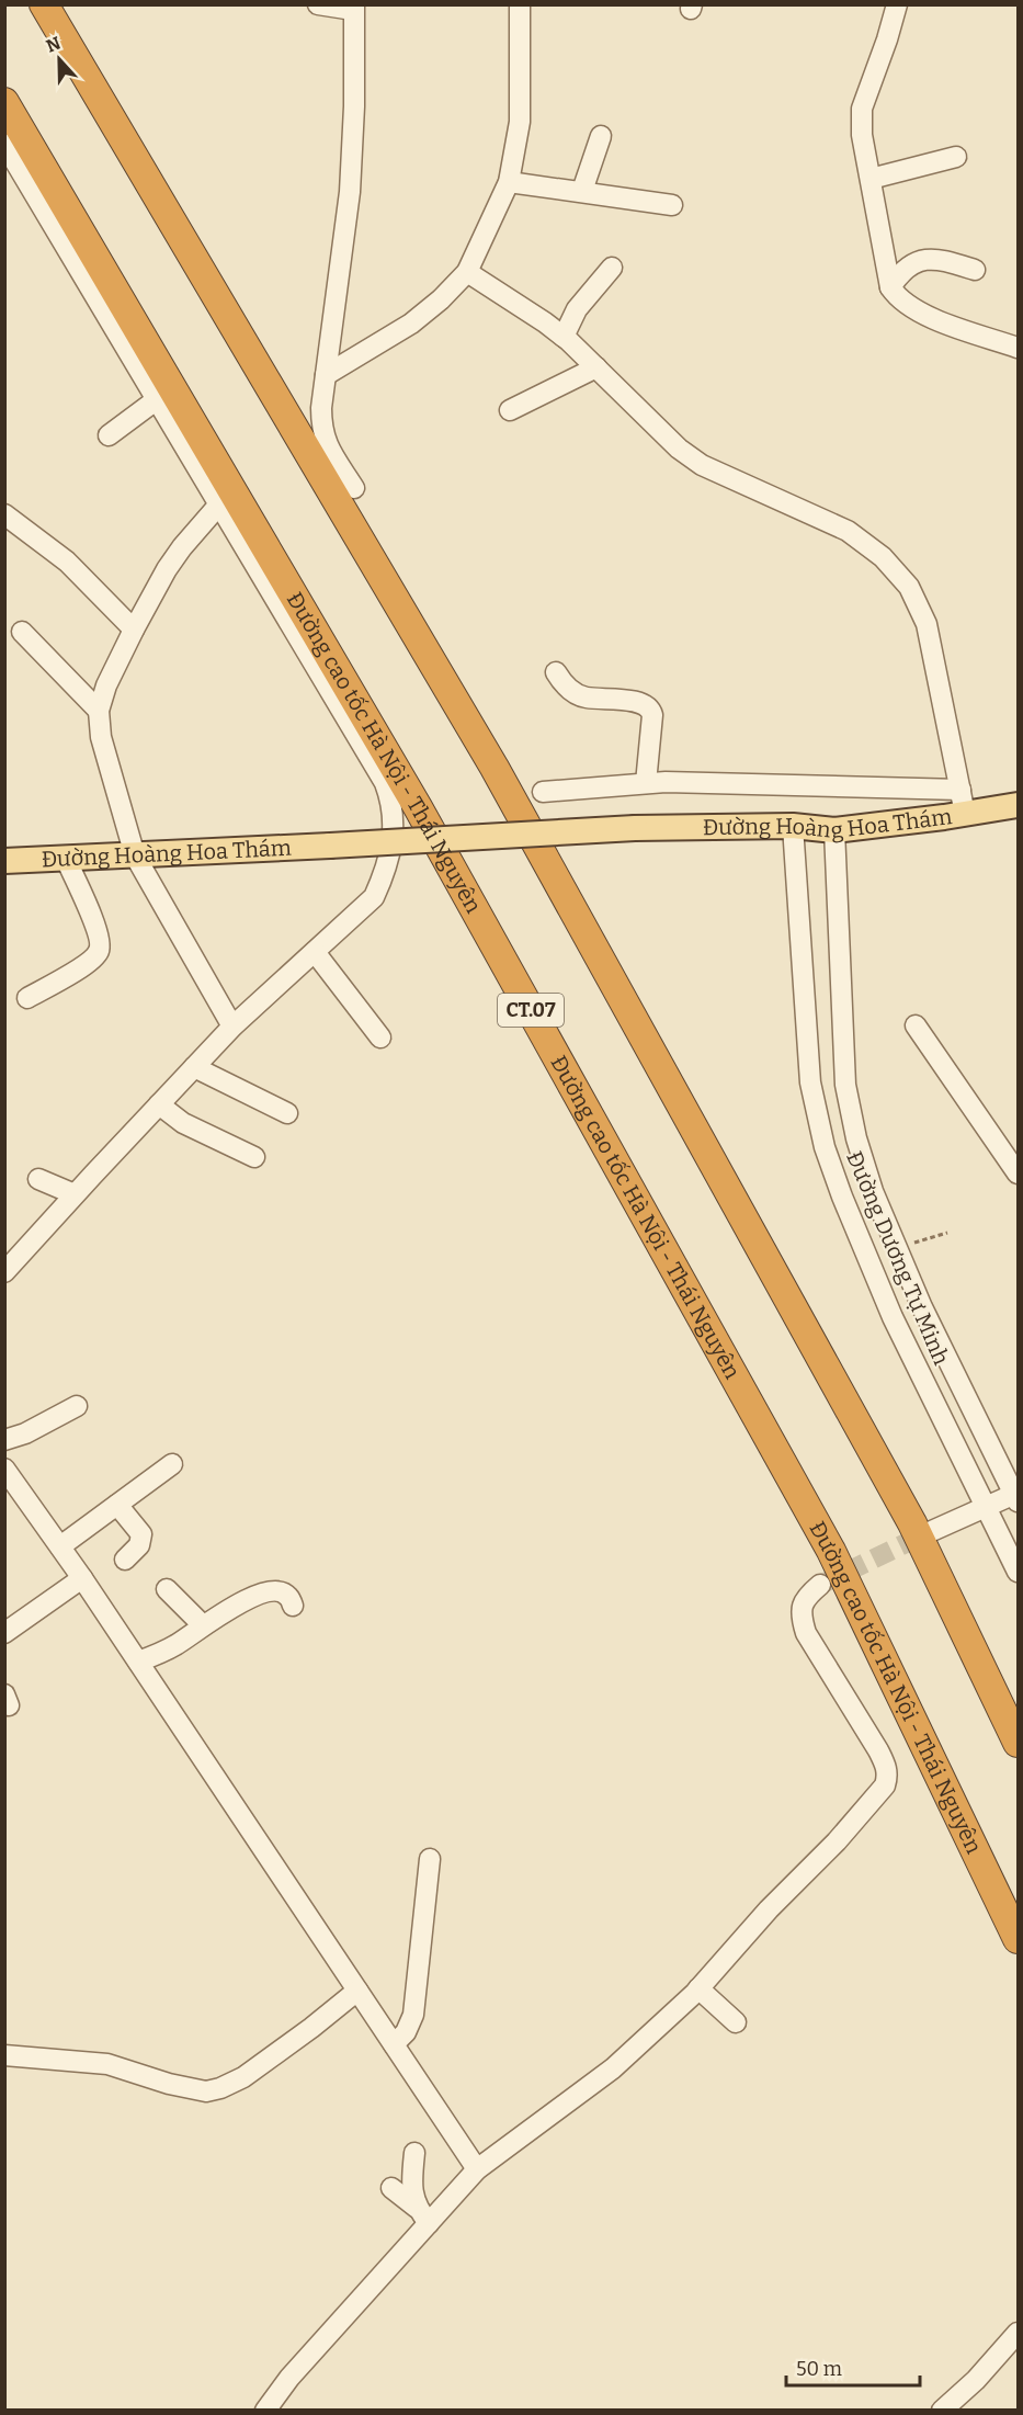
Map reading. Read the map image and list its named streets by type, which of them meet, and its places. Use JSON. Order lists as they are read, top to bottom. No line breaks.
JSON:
{"streets":{"highway":["Đường cao tốc Hà Nội - Thái Nguyên","CT.07"],"main road":["Đường Hoàng Hoa Thám"],"street":["Đường Dương Tự Minh"]},"crossings":[["Đường Hoàng Hoa Thám","Đường Dương Tự Minh"]],"scale_bar":"50 m","north":"top"}
